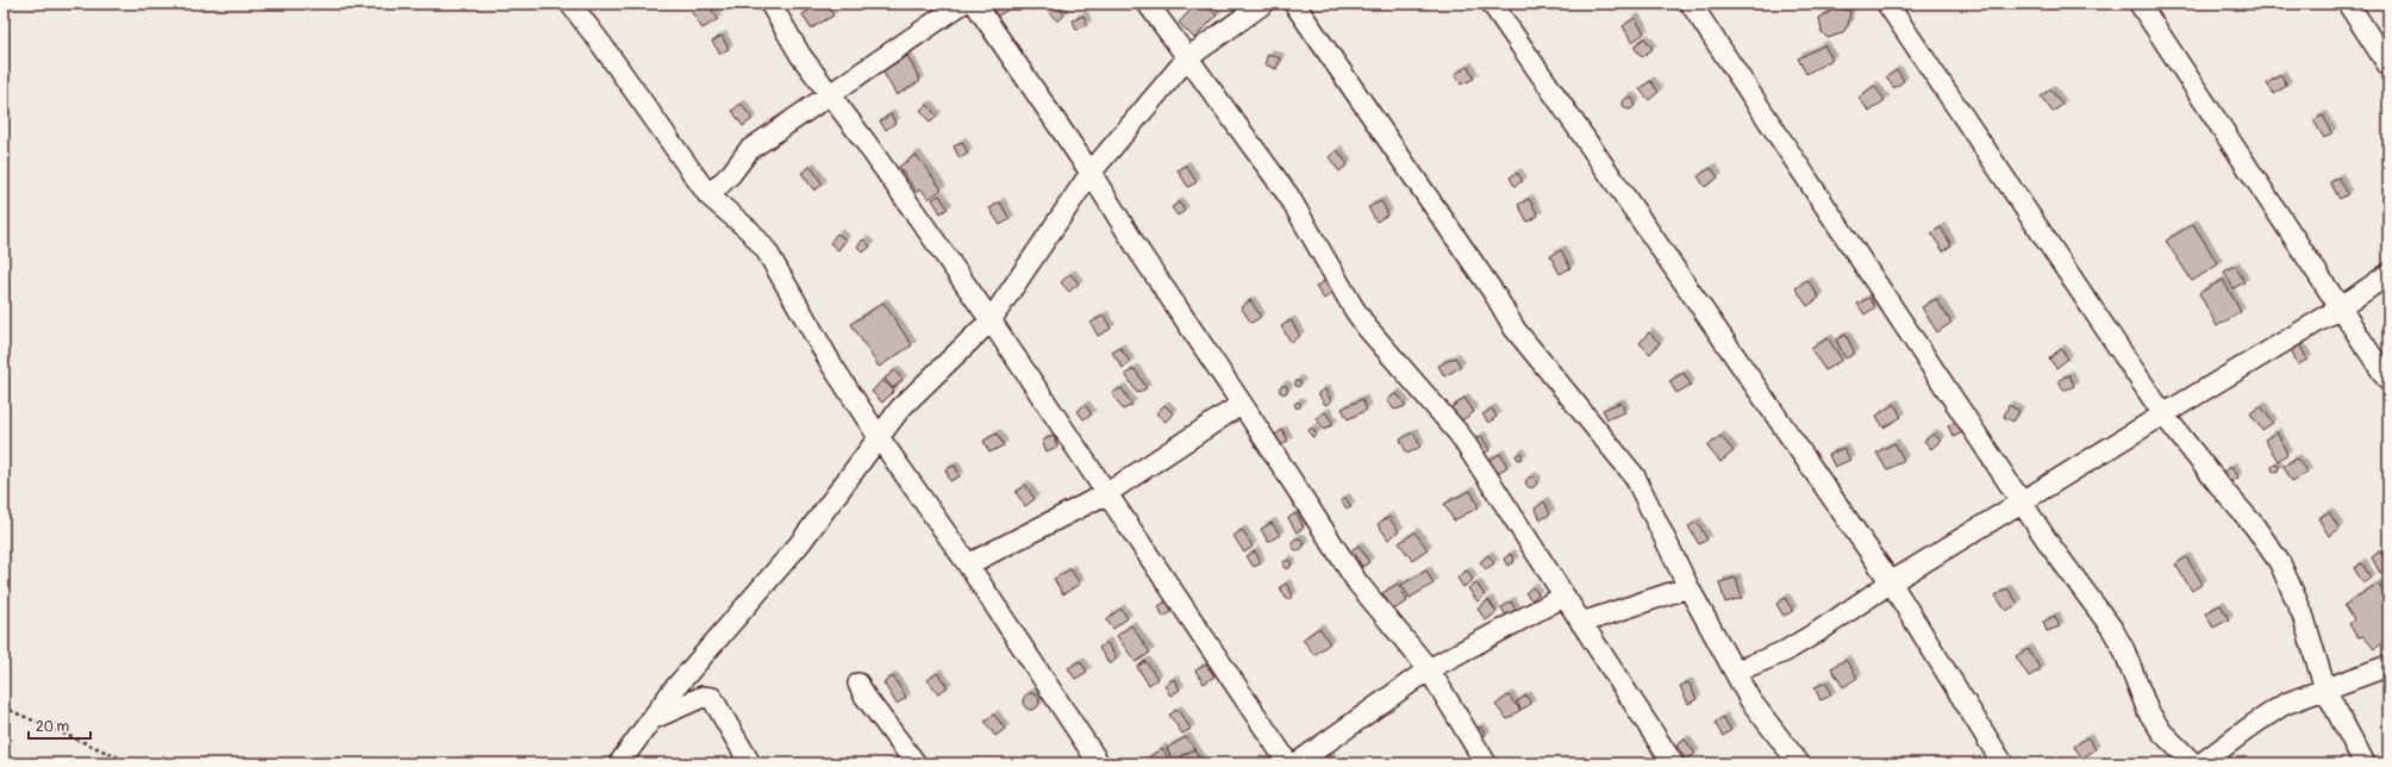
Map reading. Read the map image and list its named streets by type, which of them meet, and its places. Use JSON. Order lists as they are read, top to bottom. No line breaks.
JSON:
{"scale_bar":"20 m"}
